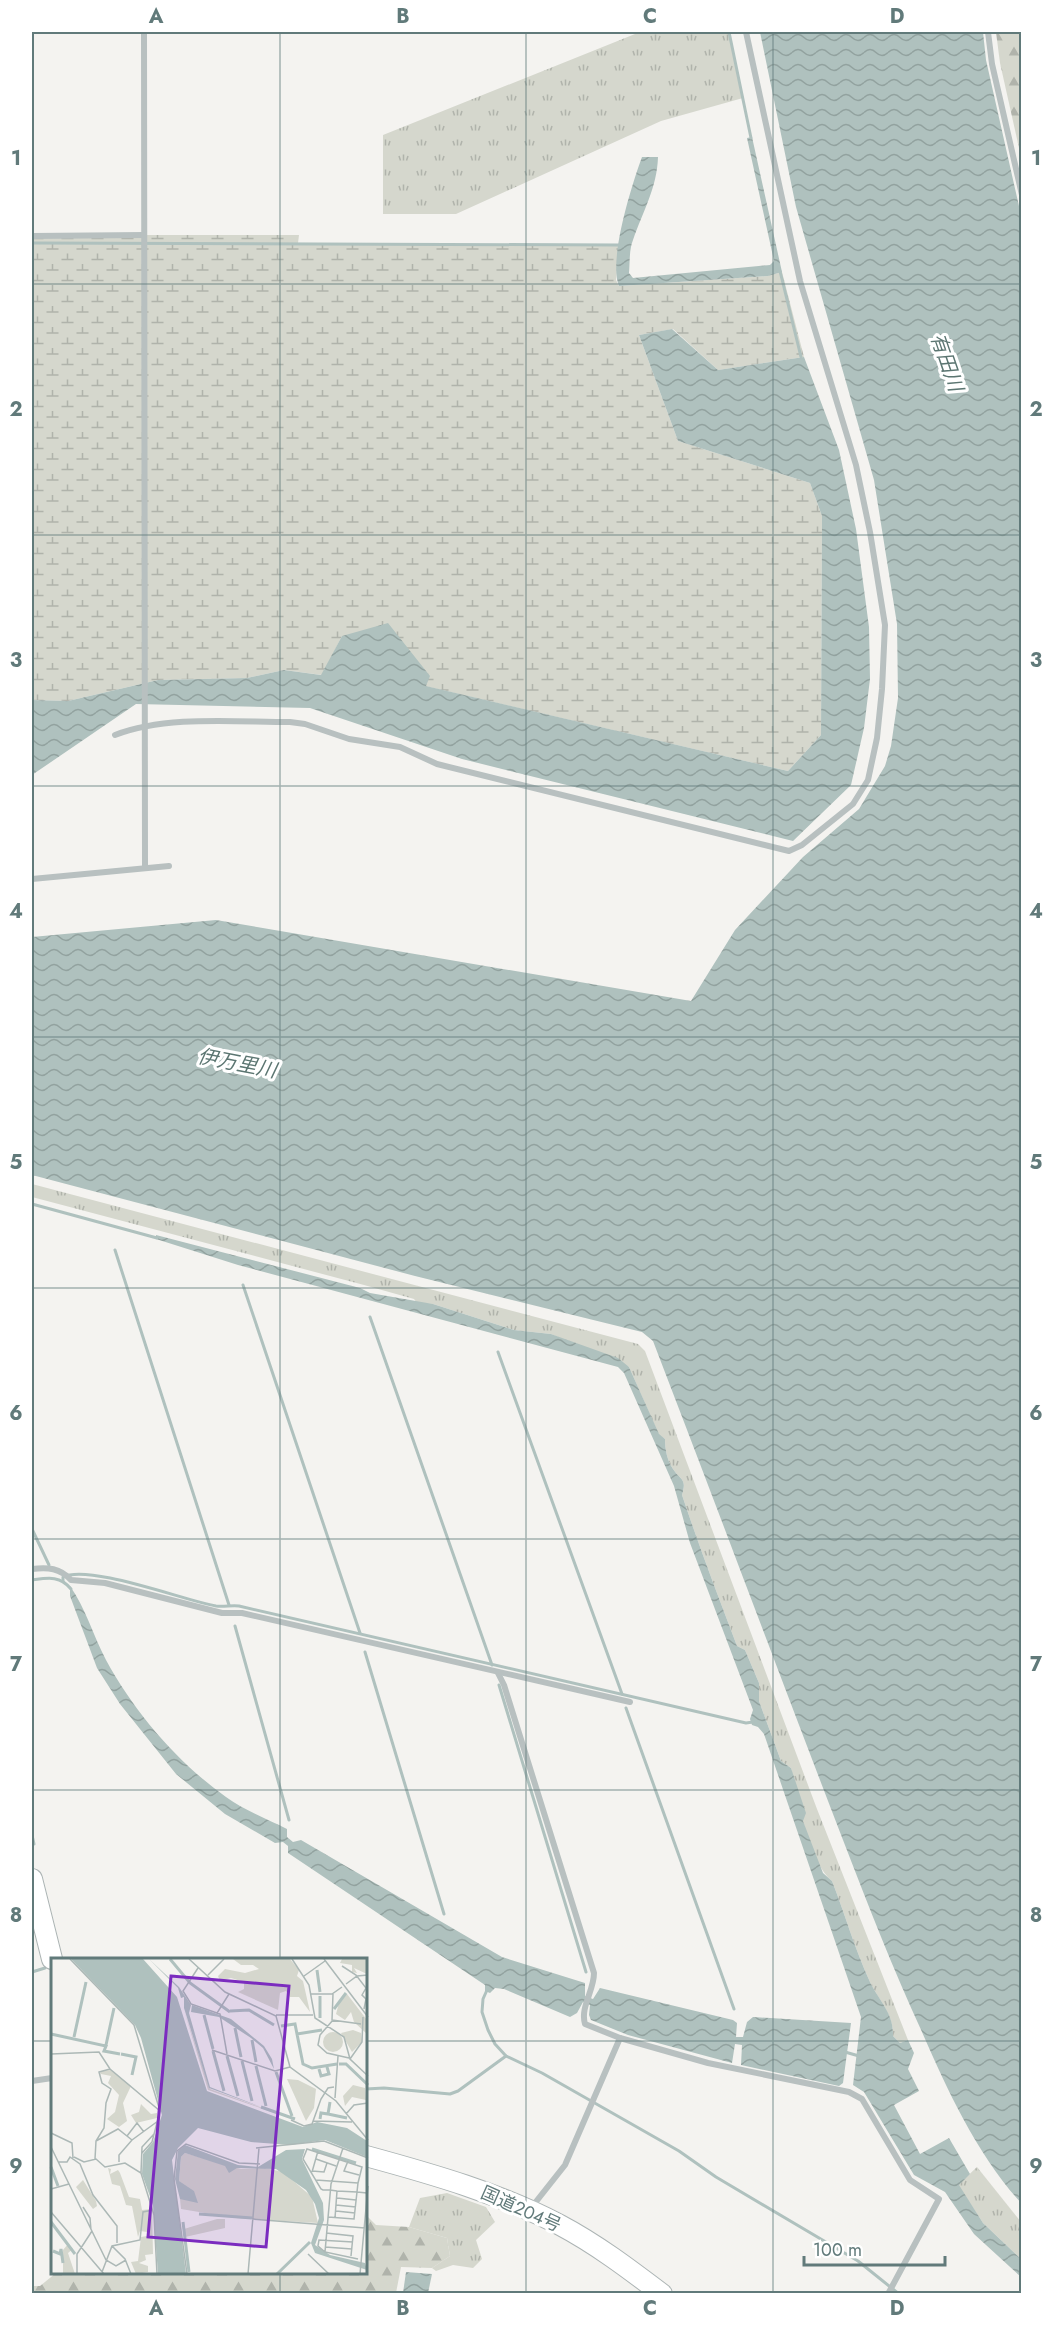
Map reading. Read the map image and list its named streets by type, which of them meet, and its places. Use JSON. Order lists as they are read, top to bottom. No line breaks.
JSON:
{"streets":{"highway":["国道204号"]},"water":["有田川","伊万里川"],"scale_bar":"100 m","grid":{"columns":["A","B","C","D"],"rows":["1","2","3","4","5","6","7","8","9"]}}
